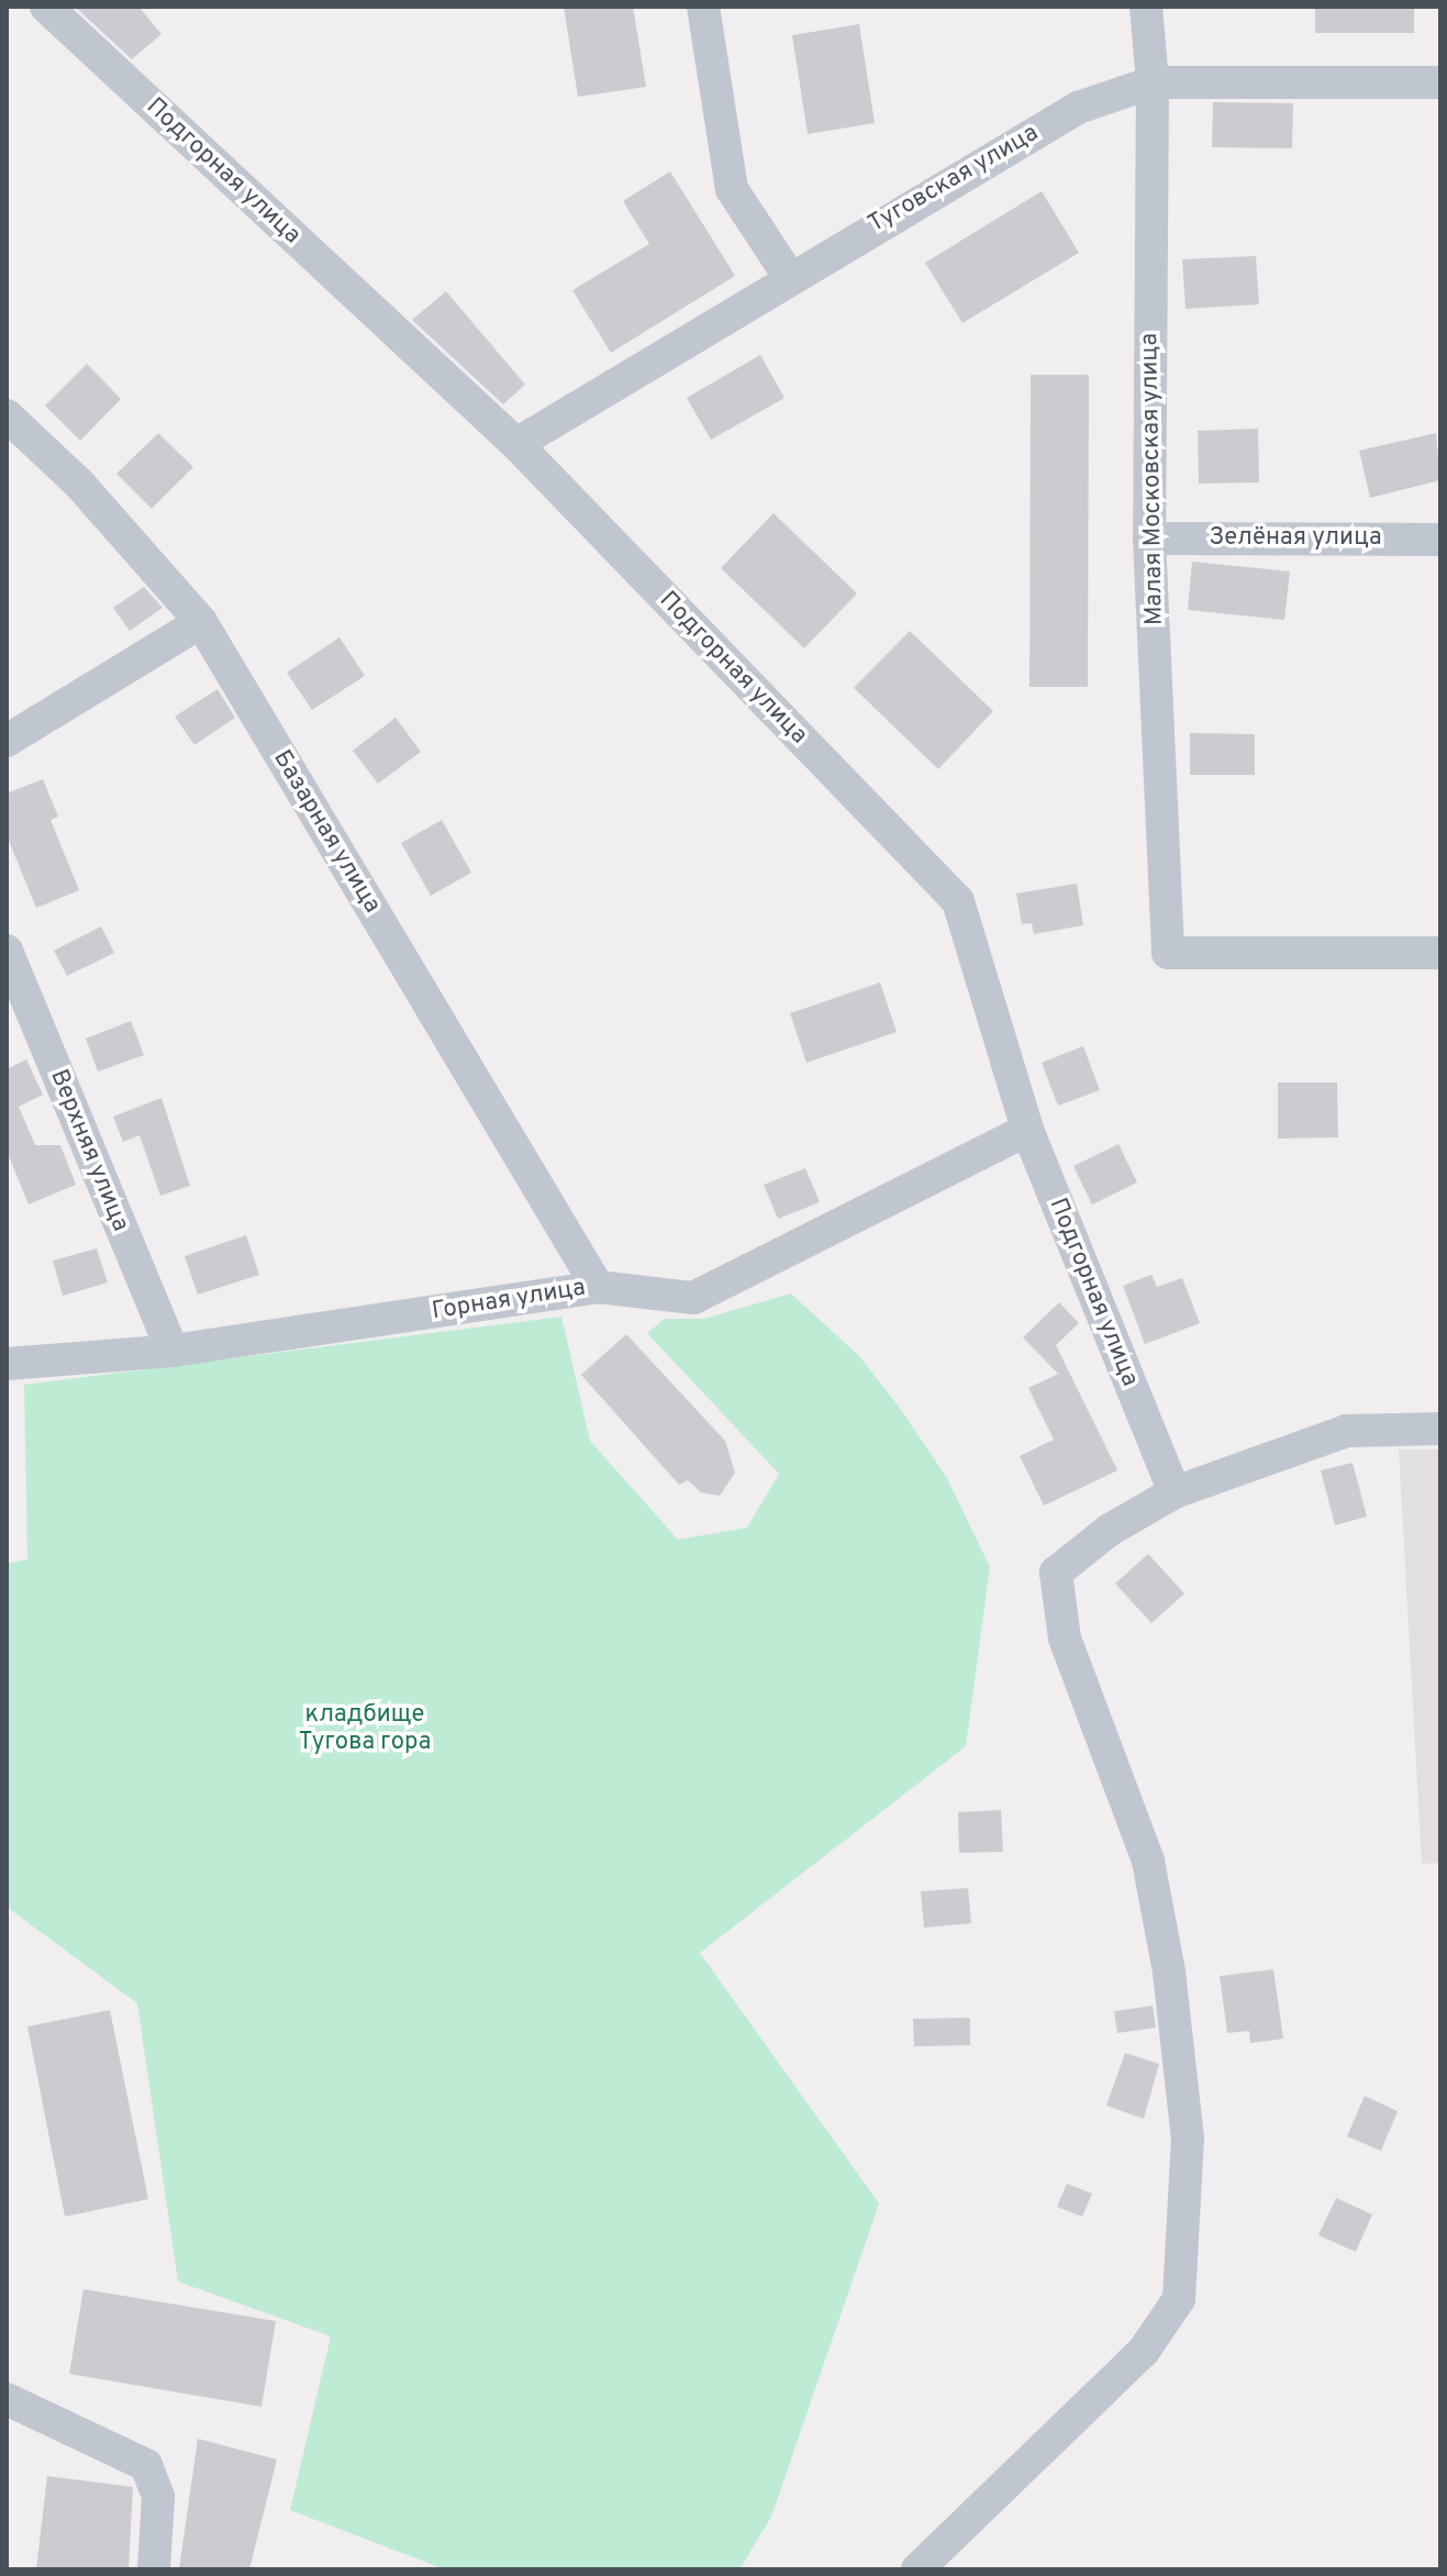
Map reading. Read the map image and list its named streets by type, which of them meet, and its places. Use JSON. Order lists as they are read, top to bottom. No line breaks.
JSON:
{"streets":{"street":["Подгорная улица","Туговская улица","Малая Московская улица","Зелёная улица","Базарная улица","Верхняя улица","Горная улица"]},"crossings":[["Подгорная улица","Туговская улица"],["Подгорная улица","Горная улица"],["Туговская улица","Малая Московская улица"],["Малая Московская улица","Зелёная улица"],["Базарная улица","Горная улица"],["Верхняя улица","Горная улица"]],"parks":["кладбище Тугова гора"]}
